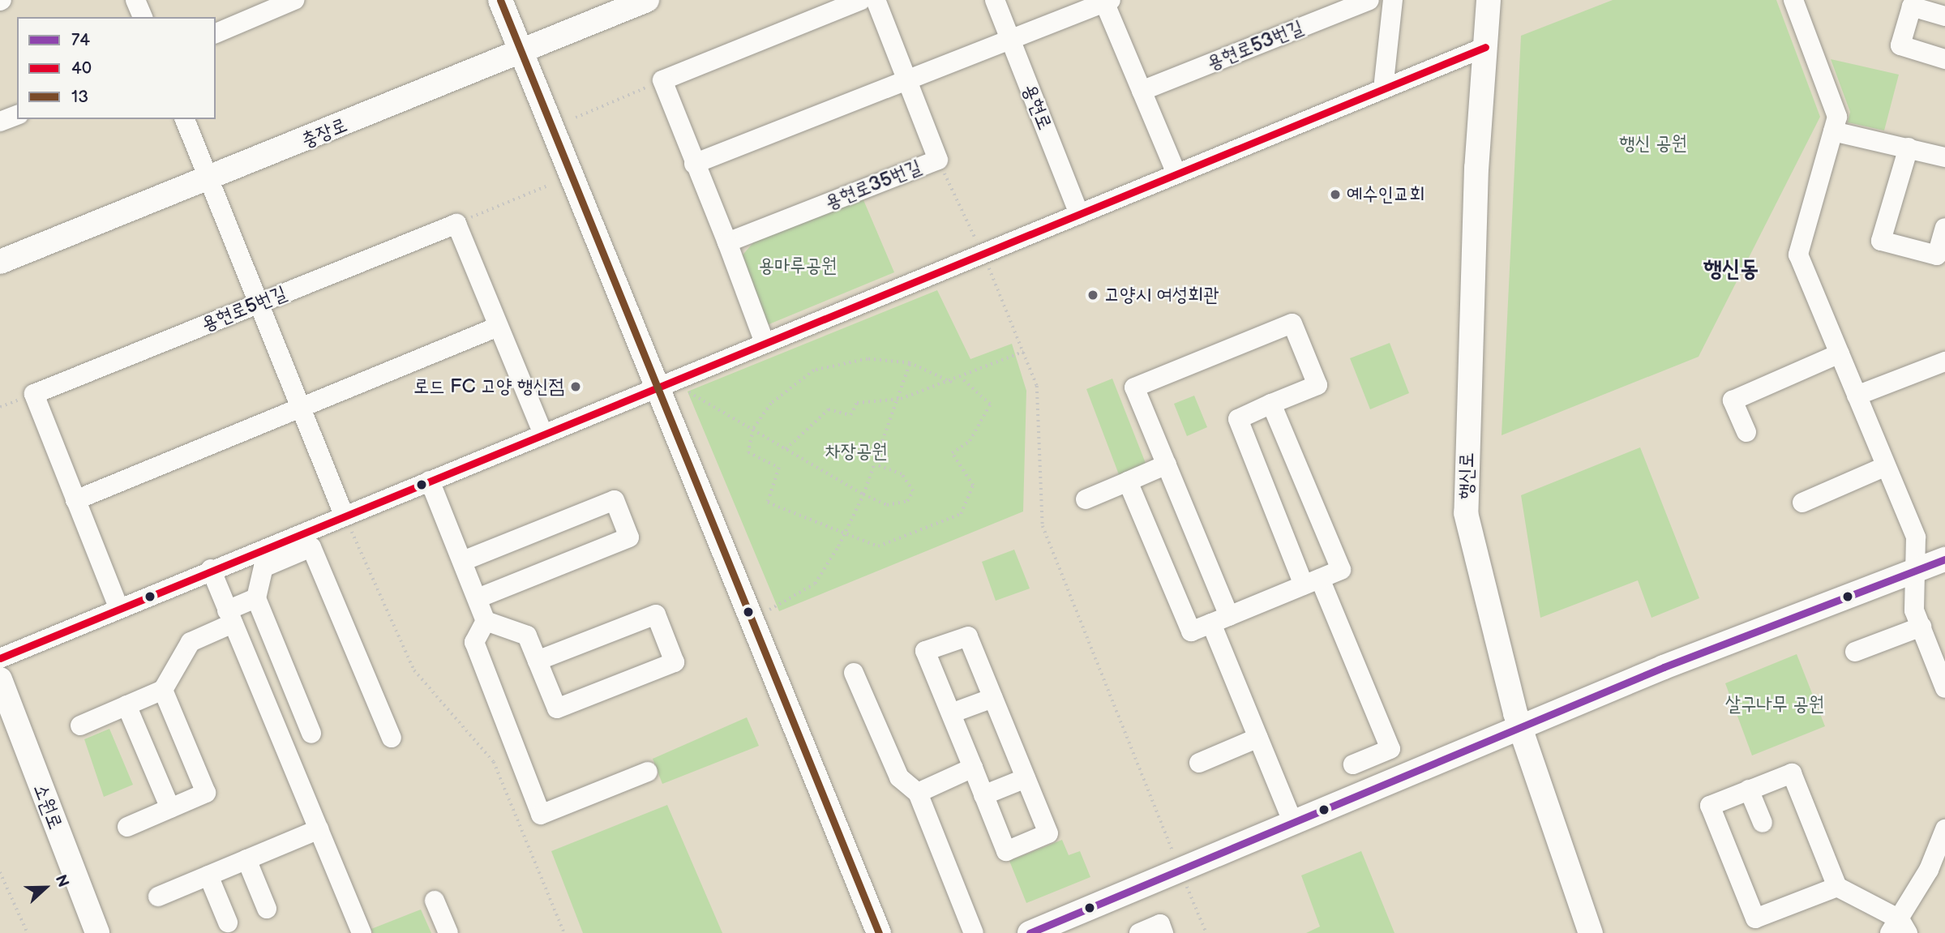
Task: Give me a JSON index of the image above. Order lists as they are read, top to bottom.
{
  "streets": {
    "main road": ["충장로", "행신로", "소원로"],
    "street": [
      "용현로53번길",
      "용현로",
      "용현로35번길",
      "용현로5번길"
    ]
  },
  "districts": ["행신동"],
  "parks": [
    "행신 공원",
    "용마루공원",
    "차장공원",
    "살구나무 공원"
  ],
  "places": ["예수인교회", "고양시 여성회관", "로드 FC 고양 행신점"],
  "lines": ["transit line 13", "transit line 40", "transit line 74"],
  "legend": ["74", "40", "13"],
  "north": "right"
}
